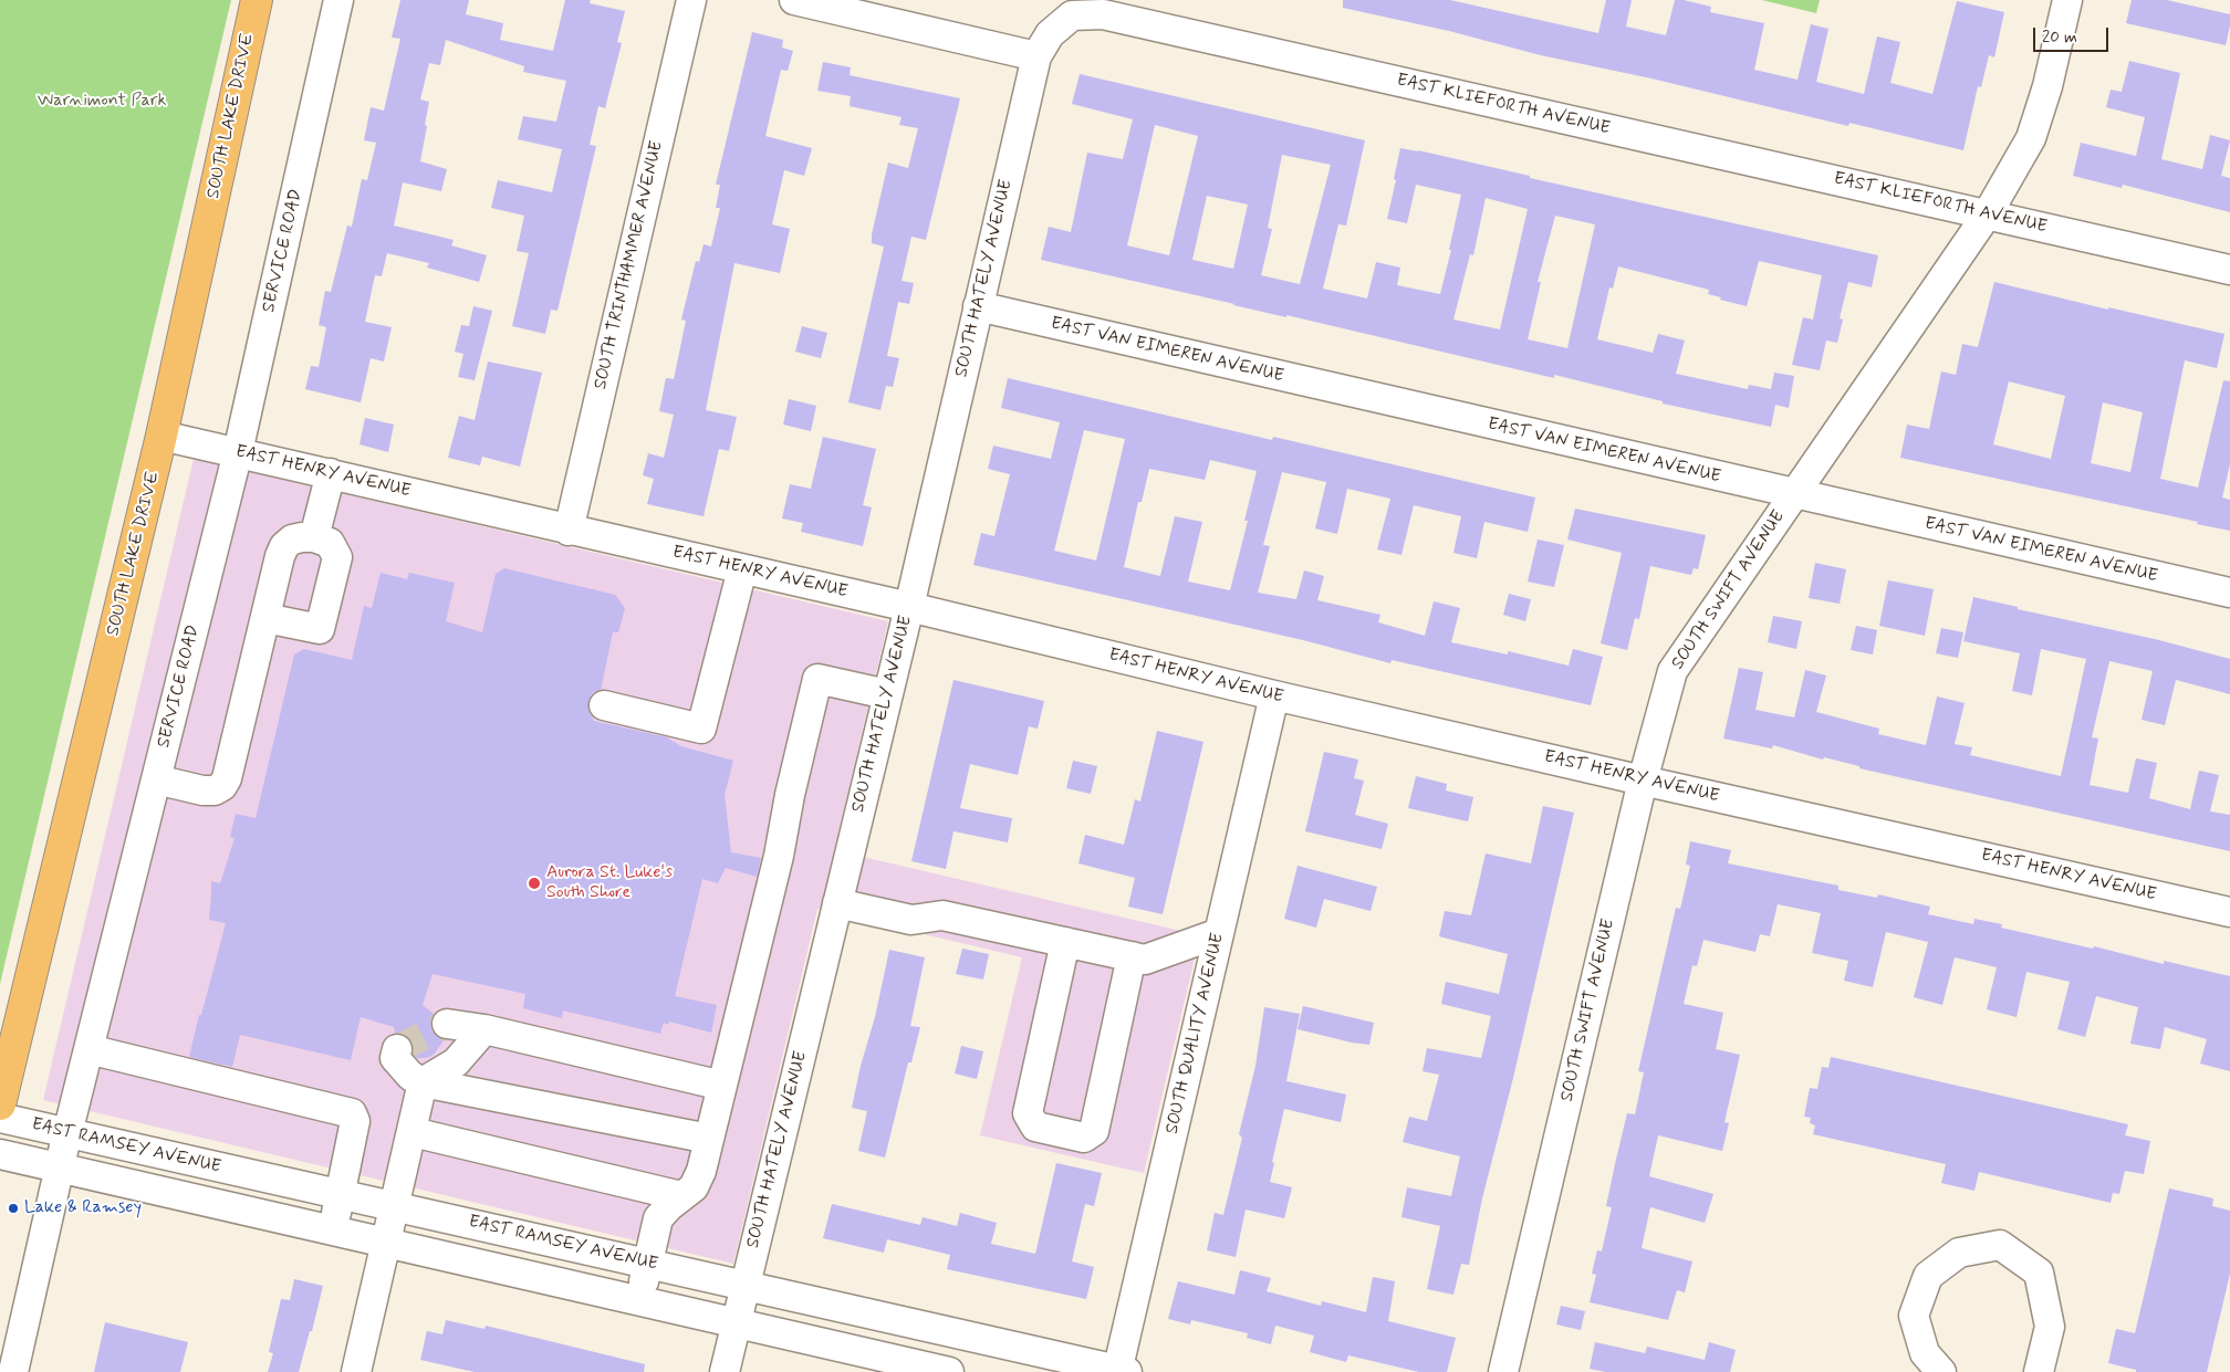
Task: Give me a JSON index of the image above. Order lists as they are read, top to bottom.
{
  "streets": {
    "main road": ["SOUTH LAKE DRIVE"],
    "street": [
      "EAST KLIEFORTH AVENUE",
      "SERVICE ROAD",
      "SOUTH TRINTHAMMER AVENUE",
      "SOUTH HATELY AVENUE",
      "EAST VAN EIMEREN AVENUE",
      "EAST HENRY AVENUE",
      "SOUTH SWIFT AVENUE",
      "SOUTH QUALITY AVENUE",
      "EAST RAMSEY AVENUE"
    ]
  },
  "crossings": [
    ["EAST KLIEFORTH AVENUE", "SOUTH HATELY AVENUE"],
    ["EAST KLIEFORTH AVENUE", "SOUTH SWIFT AVENUE"],
    ["SOUTH LAKE DRIVE", "EAST HENRY AVENUE"],
    ["SERVICE ROAD", "EAST HENRY AVENUE"],
    ["SERVICE ROAD", "EAST RAMSEY AVENUE"],
    ["SOUTH TRINTHAMMER AVENUE", "EAST HENRY AVENUE"],
    ["SOUTH HATELY AVENUE", "EAST VAN EIMEREN AVENUE"],
    ["SOUTH HATELY AVENUE", "EAST HENRY AVENUE"],
    ["SOUTH HATELY AVENUE", "EAST RAMSEY AVENUE"],
    ["EAST VAN EIMEREN AVENUE", "SOUTH SWIFT AVENUE"],
    ["EAST HENRY AVENUE", "SOUTH SWIFT AVENUE"],
    ["EAST HENRY AVENUE", "SOUTH QUALITY AVENUE"],
    ["SOUTH QUALITY AVENUE", "EAST RAMSEY AVENUE"]
  ],
  "parks": ["Warnimont Park"],
  "places": ["Aurora St. Luke's South Shore", "Lake & Ramsey"],
  "scale_bar": "20 m"
}
